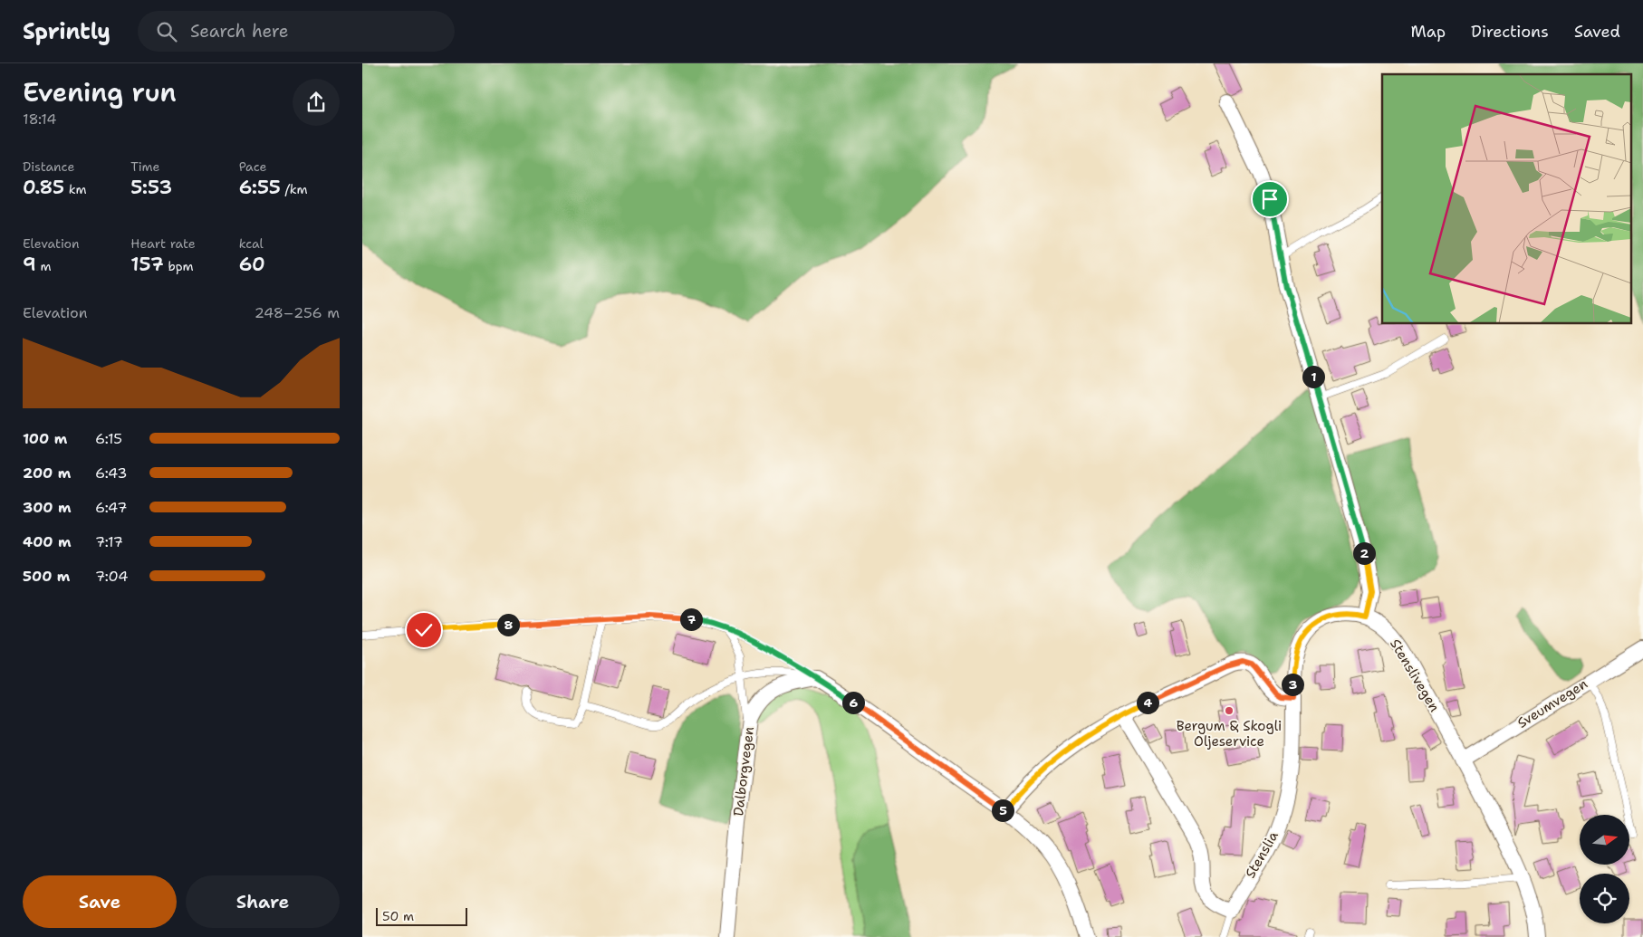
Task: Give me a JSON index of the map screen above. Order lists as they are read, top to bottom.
{
  "streets": {
    "street": [
      "Stenslivegen",
      "Sveumvegen",
      "Dalborgvegen",
      "Stenslia"
    ]
  },
  "crossings": [
    ["Stenslivegen", "Sveumvegen"],
    ["Stenslivegen", "Stenslia"]
  ],
  "places": ["Bergum & Skogli Oljeservice"],
  "scale_bar": "50 m",
  "north": "right",
  "page": {
    "header": "Sprintly",
    "search": "Search here",
    "nav": ["Map", "Directions", "Saved"],
    "heading": ["Evening run", "18:14"],
    "stats": [
      ["Distance", "0.85 km"],
      ["Time", "5:53"],
      ["Pace", "6:55 /km"],
      ["Elevation", "9 m"],
      ["Heart rate", "157 bpm"],
      ["kcal", "60"]
    ],
    "chart": ["Elevation", "248–256 m"],
    "pins": [
      "1",
      "2",
      "7",
      "8",
      "3",
      "4",
      "6",
      "5"
    ],
    "list": [
      {
        "name": "100 m",
        "note": "6:15"
      },
      {
        "name": "200 m",
        "note": "6:43"
      },
      {
        "name": "300 m",
        "note": "6:47"
      },
      {
        "name": "400 m",
        "note": "7:17"
      },
      {
        "name": "500 m",
        "note": "7:04"
      }
    ],
    "buttons": ["Save", "Share"],
    "scale": "50 m"
  }
}
